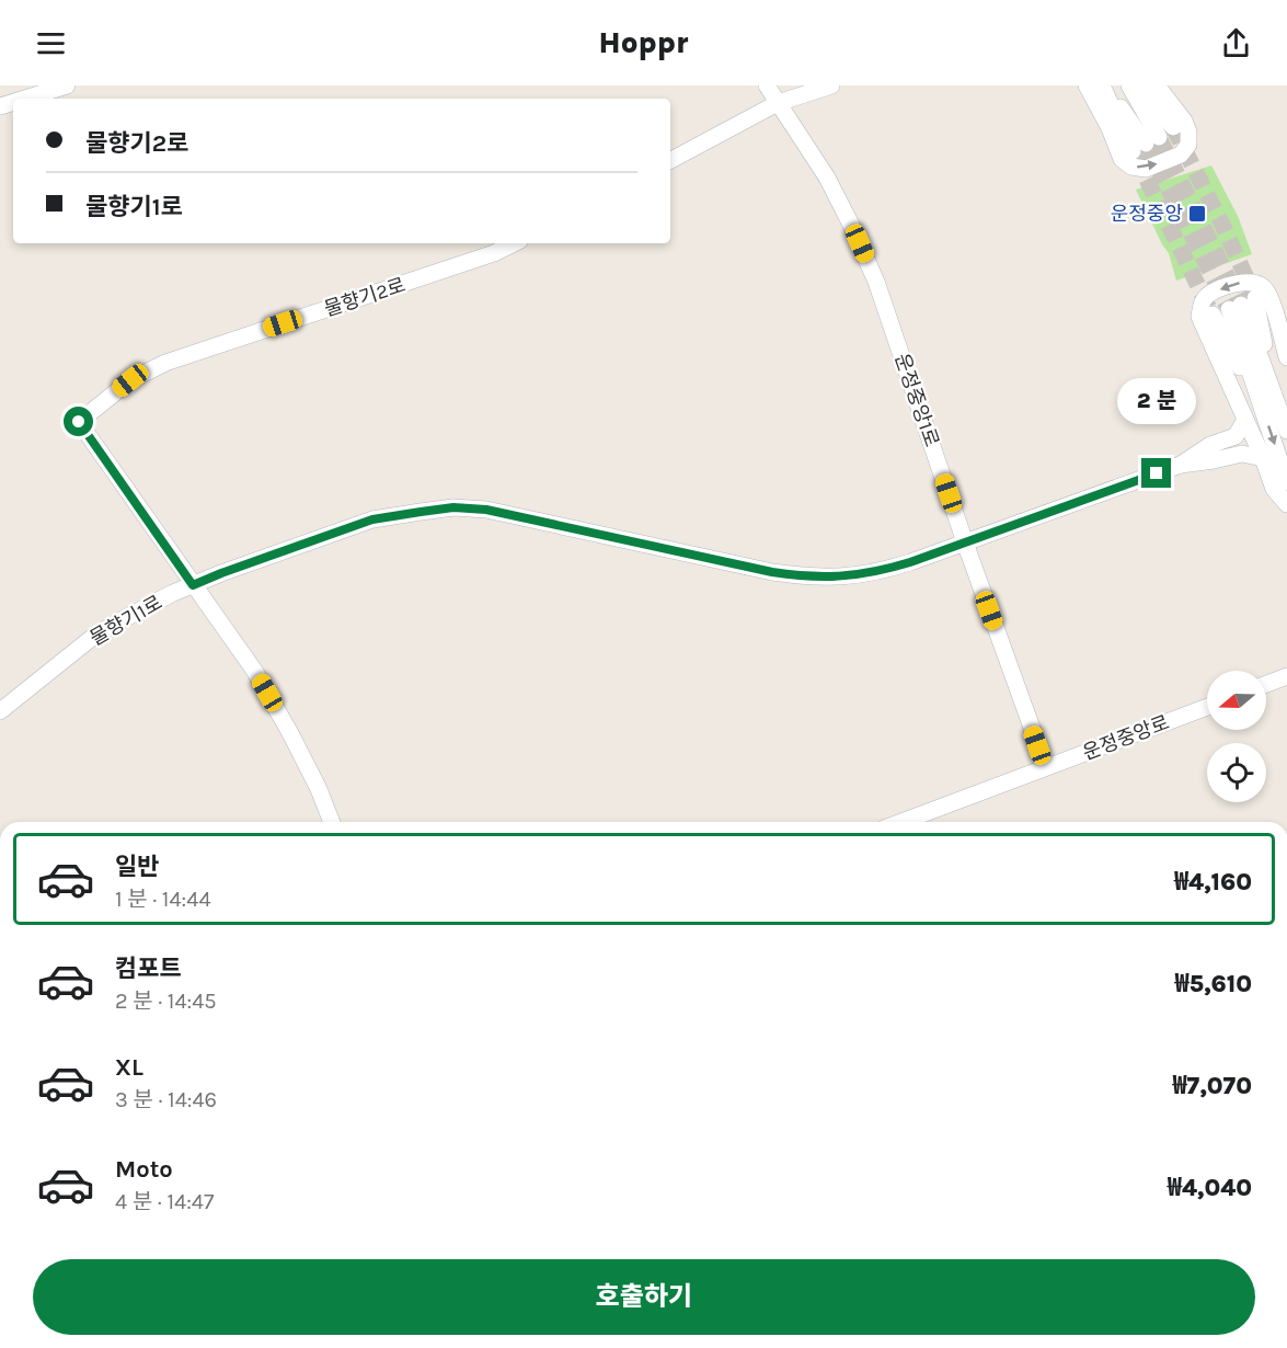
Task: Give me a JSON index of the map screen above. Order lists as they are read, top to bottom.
{
  "streets": {
    "street": [
      "물향기2로",
      "운정중앙1로",
      "물향기1로",
      "운정중앙로"
    ]
  },
  "crossings": [
    ["물향기2로", "물향기1로"],
    ["운정중앙1로", "물향기1로"],
    ["운정중앙1로", "운정중앙로"]
  ],
  "places": {
    "transit": ["운정중앙"]
  },
  "north": "left",
  "page": {
    "header": "Hoppr",
    "banner": ["물향기2로", "물향기1로"],
    "bubble": "2 분",
    "list": [
      {
        "name": "일반",
        "note": "1 분 · 14:44",
        "value": "₩4,160"
      },
      {
        "name": "컴포트",
        "note": "2 분 · 14:45",
        "value": "₩5,610"
      },
      {
        "name": "XL",
        "note": "3 분 · 14:46",
        "value": "₩7,070"
      },
      {
        "name": "Moto",
        "note": "4 분 · 14:47",
        "value": "₩4,040"
      }
    ],
    "buttons": "호출하기"
  }
}
